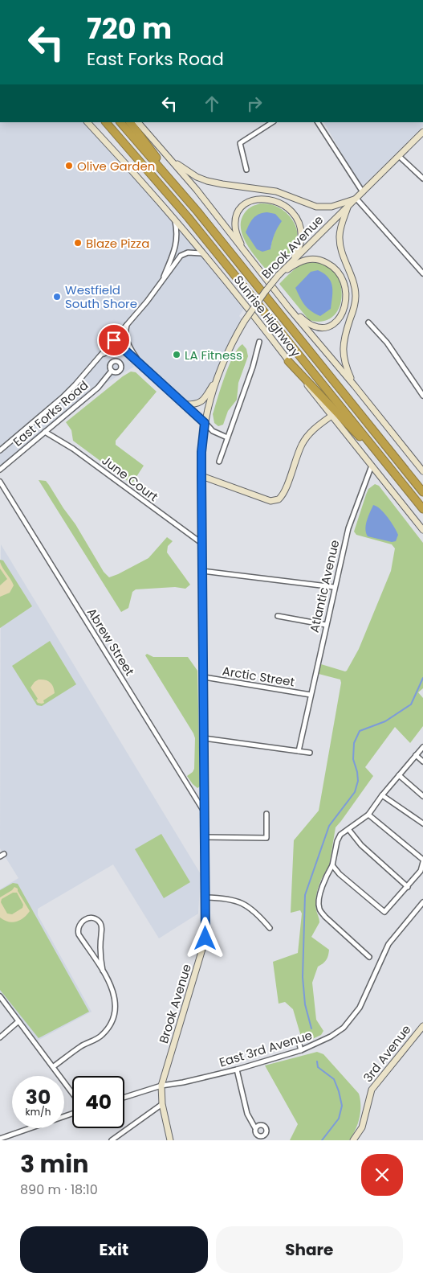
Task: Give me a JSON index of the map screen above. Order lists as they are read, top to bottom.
{
  "streets": {
    "highway": ["Sunrise Highway"],
    "main road": ["Brook Avenue", "3rd Avenue"],
    "street": [
      "East Forks Road",
      "June Court",
      "Atlantic Avenue",
      "Abrew Street",
      "Arctic Street",
      "East 3rd Avenue"
    ]
  },
  "crossings": [
    ["Brook Avenue", "June Court"],
    ["Brook Avenue", "Abrew Street"],
    ["Brook Avenue", "Arctic Street"],
    ["Brook Avenue", "East 3rd Avenue"],
    ["Sunrise Highway", "Atlantic Avenue"],
    ["East Forks Road", "June Court"],
    ["Atlantic Avenue", "Arctic Street"]
  ],
  "places": [
    "Olive Garden",
    "Blaze Pizza",
    "Westfield South Shore",
    "LA Fitness"
  ],
  "page": {
    "turn": ["720 m", "East Forks Road"],
    "speed": "30 km/h",
    "limit": "40",
    "heading": ["3 min", "890 m · 18:10"],
    "buttons": ["Exit", "Share"]
  }
}
